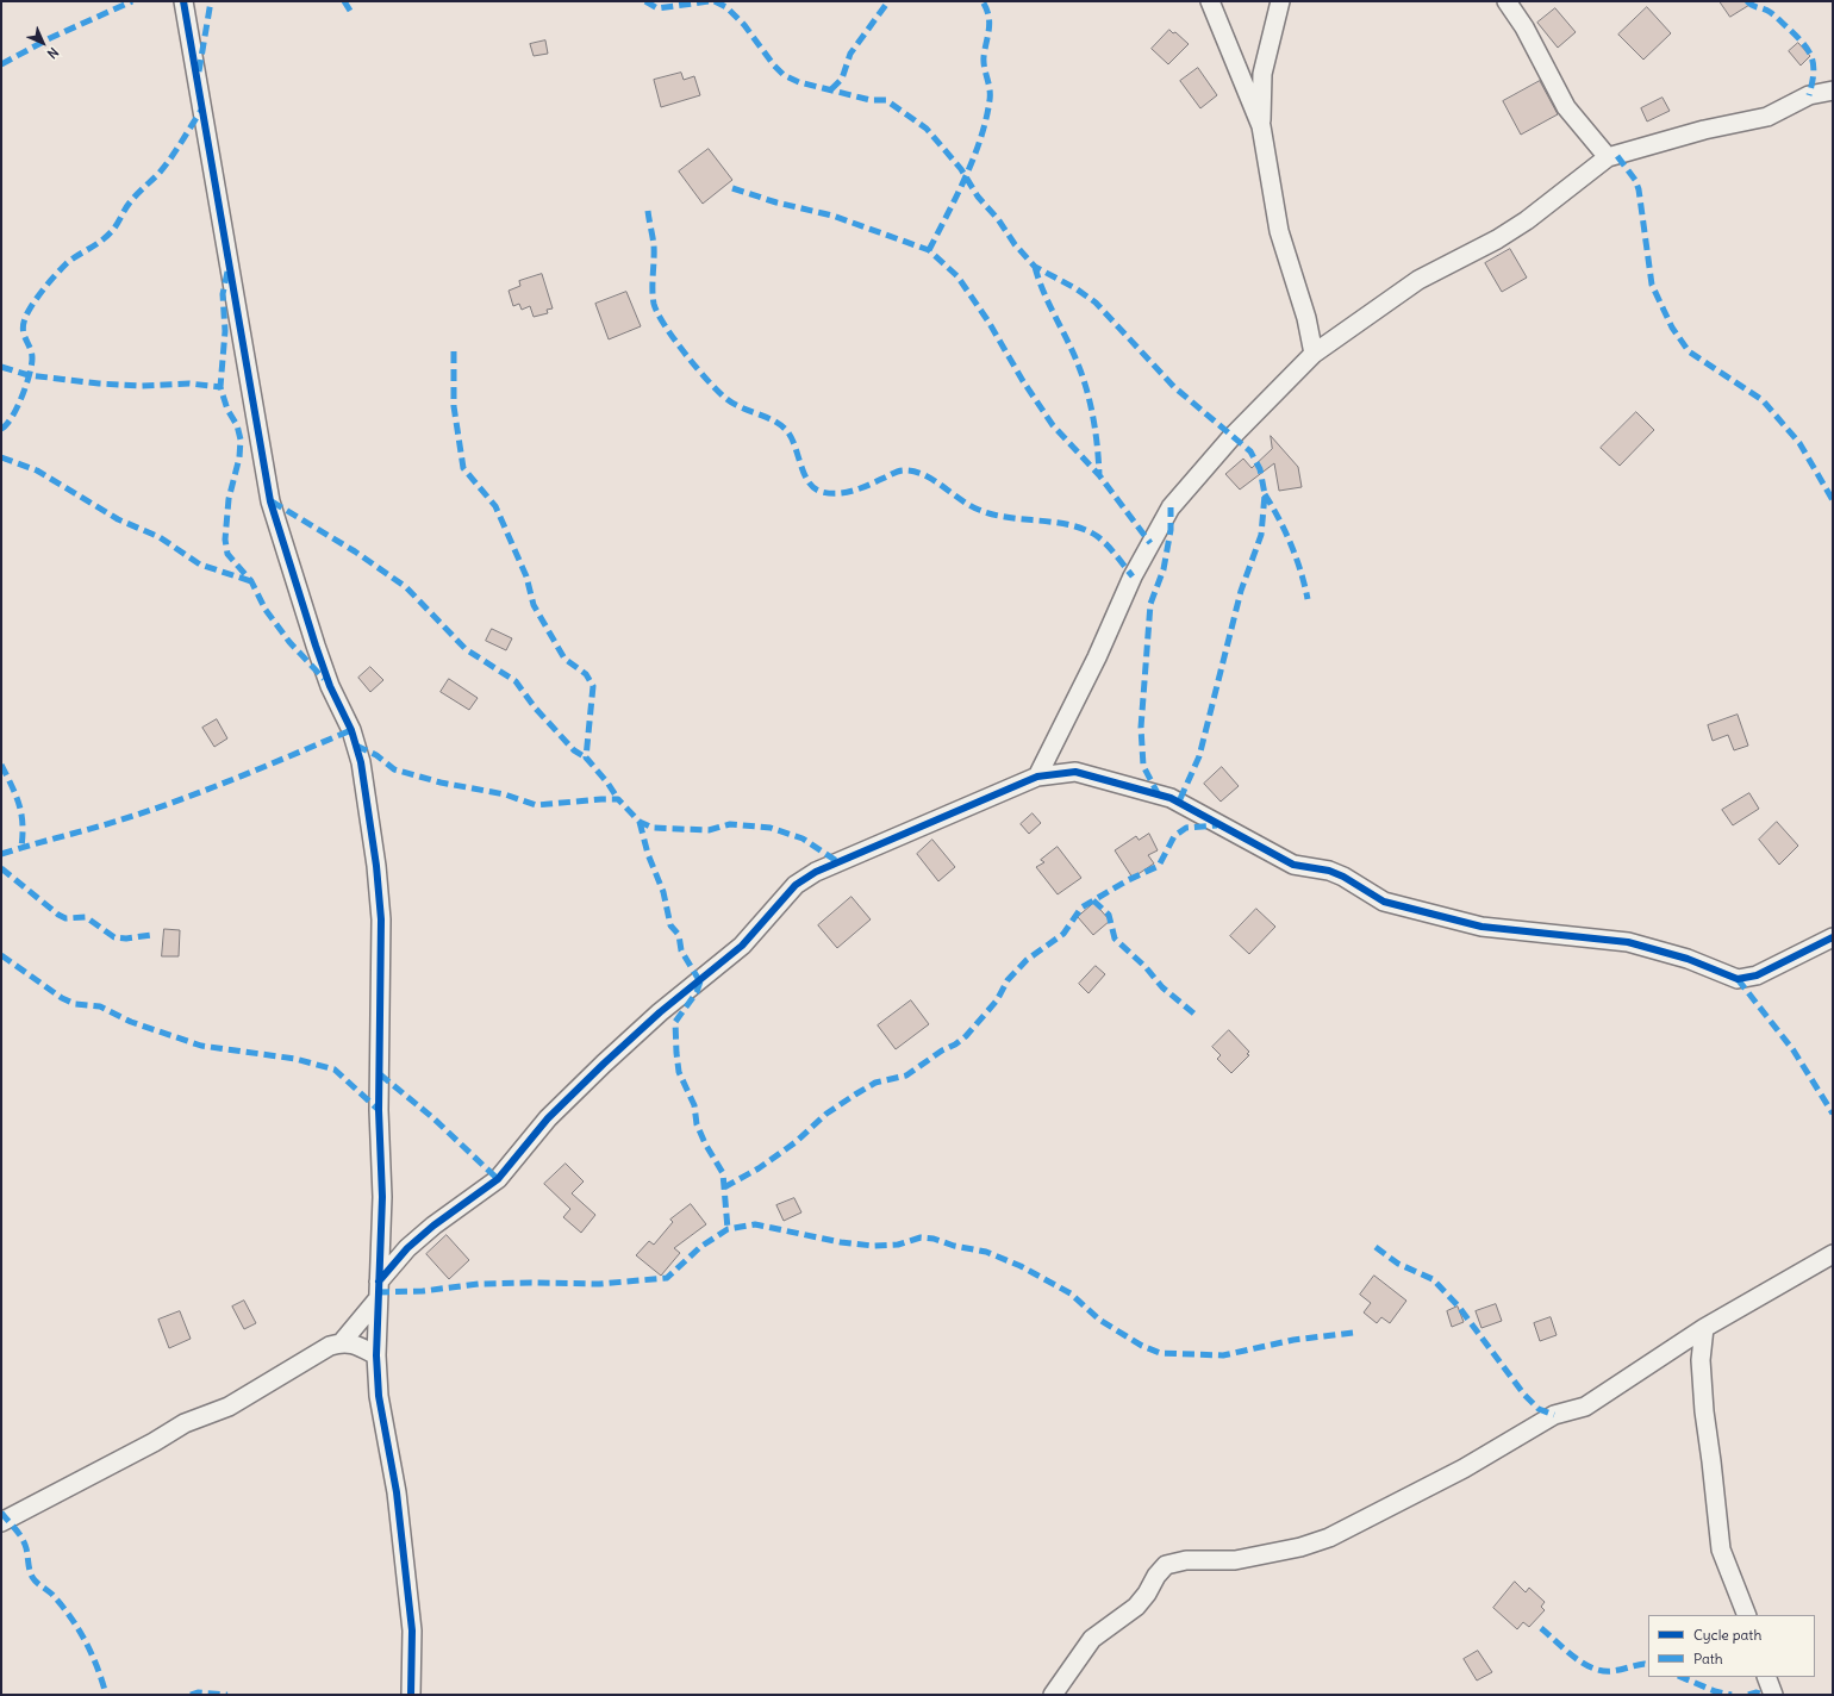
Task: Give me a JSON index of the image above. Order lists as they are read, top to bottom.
{
  "legend": ["Cycle path", "Path"],
  "north": "bottom right"
}
